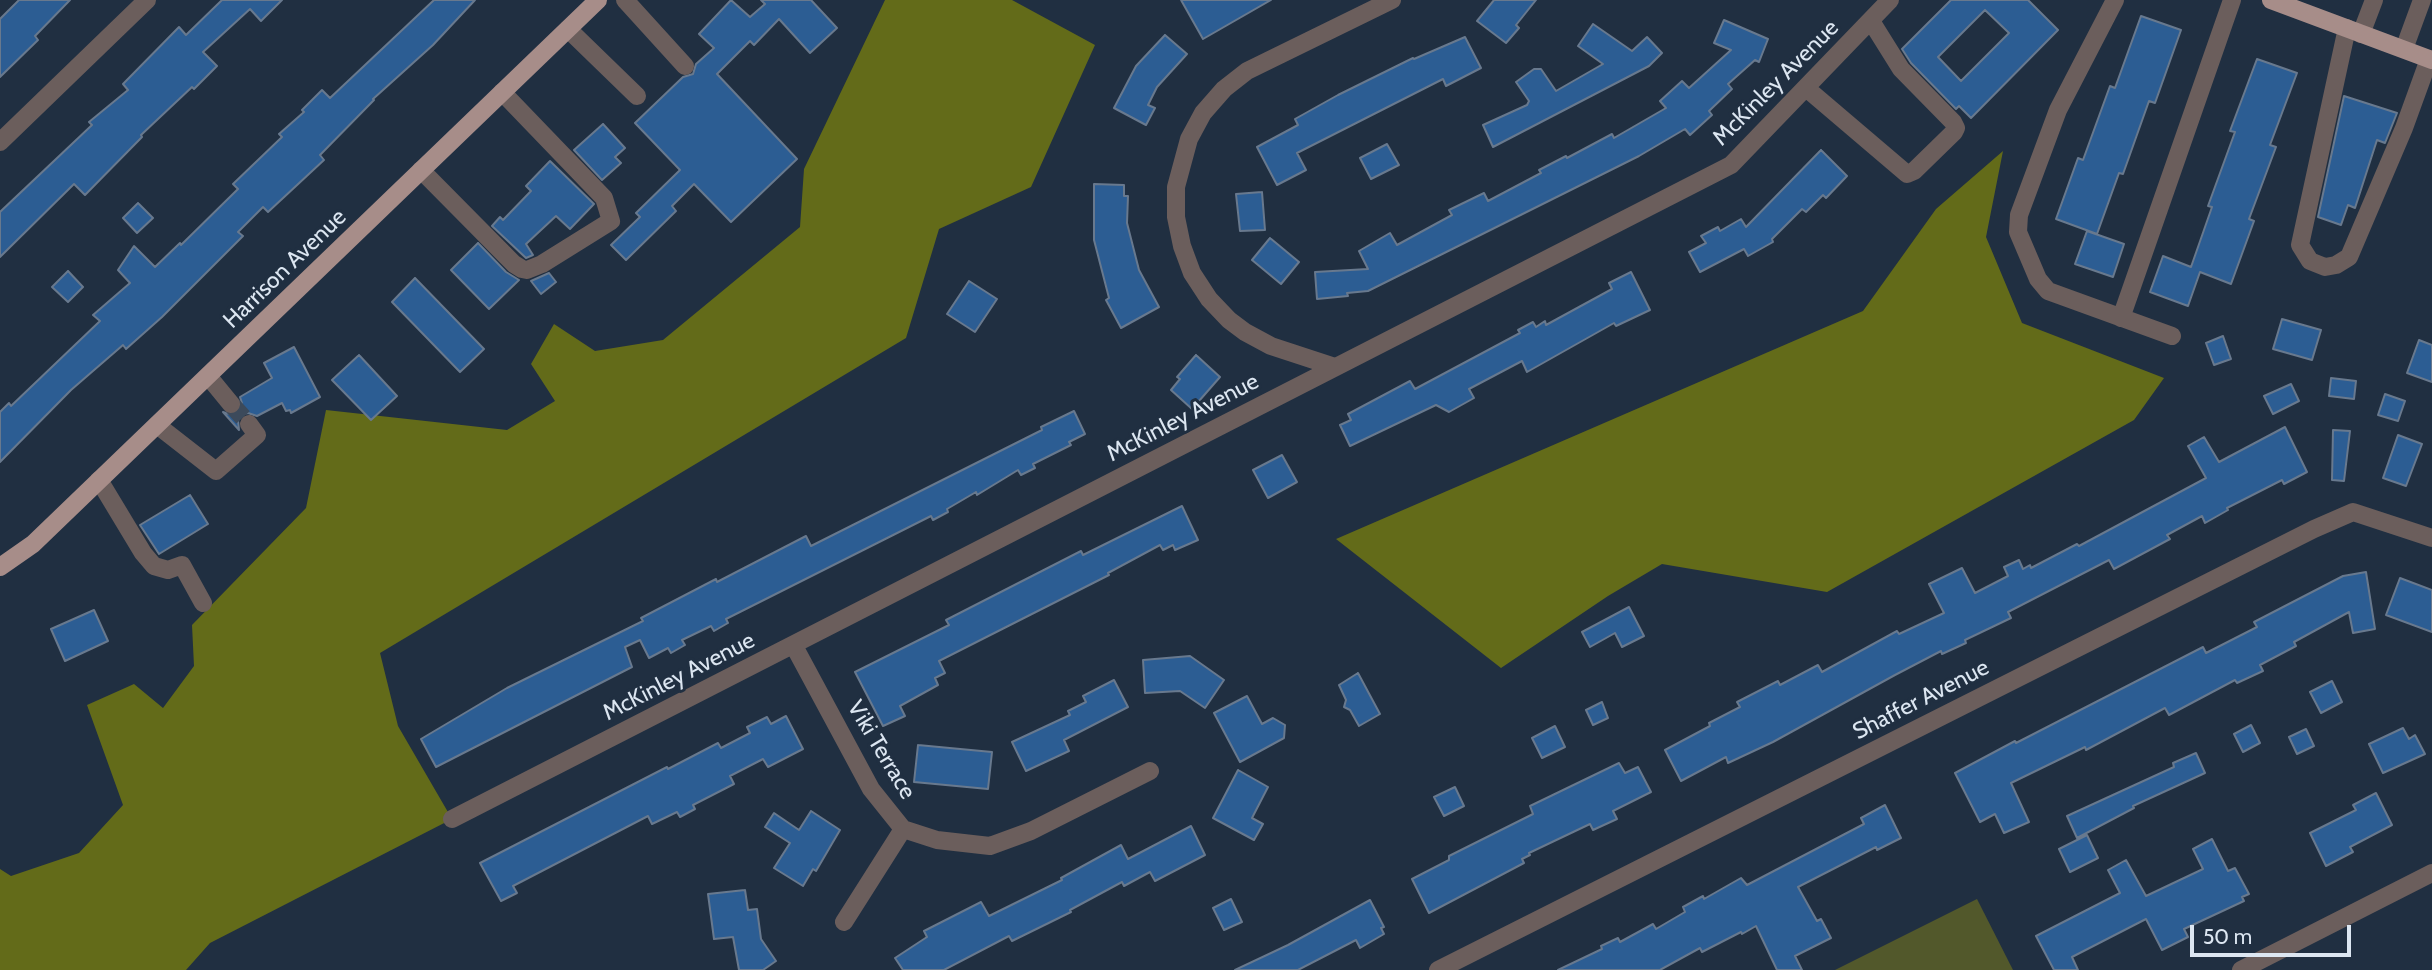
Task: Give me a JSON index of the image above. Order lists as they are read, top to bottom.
{
  "streets": {
    "main road": ["Harrison Avenue"],
    "street": ["McKinley Avenue", "Shaffer Avenue", "Viki Terrace"]
  },
  "crossings": [
    ["McKinley Avenue", "Viki Terrace"]
  ],
  "scale_bar": "50 m"
}
